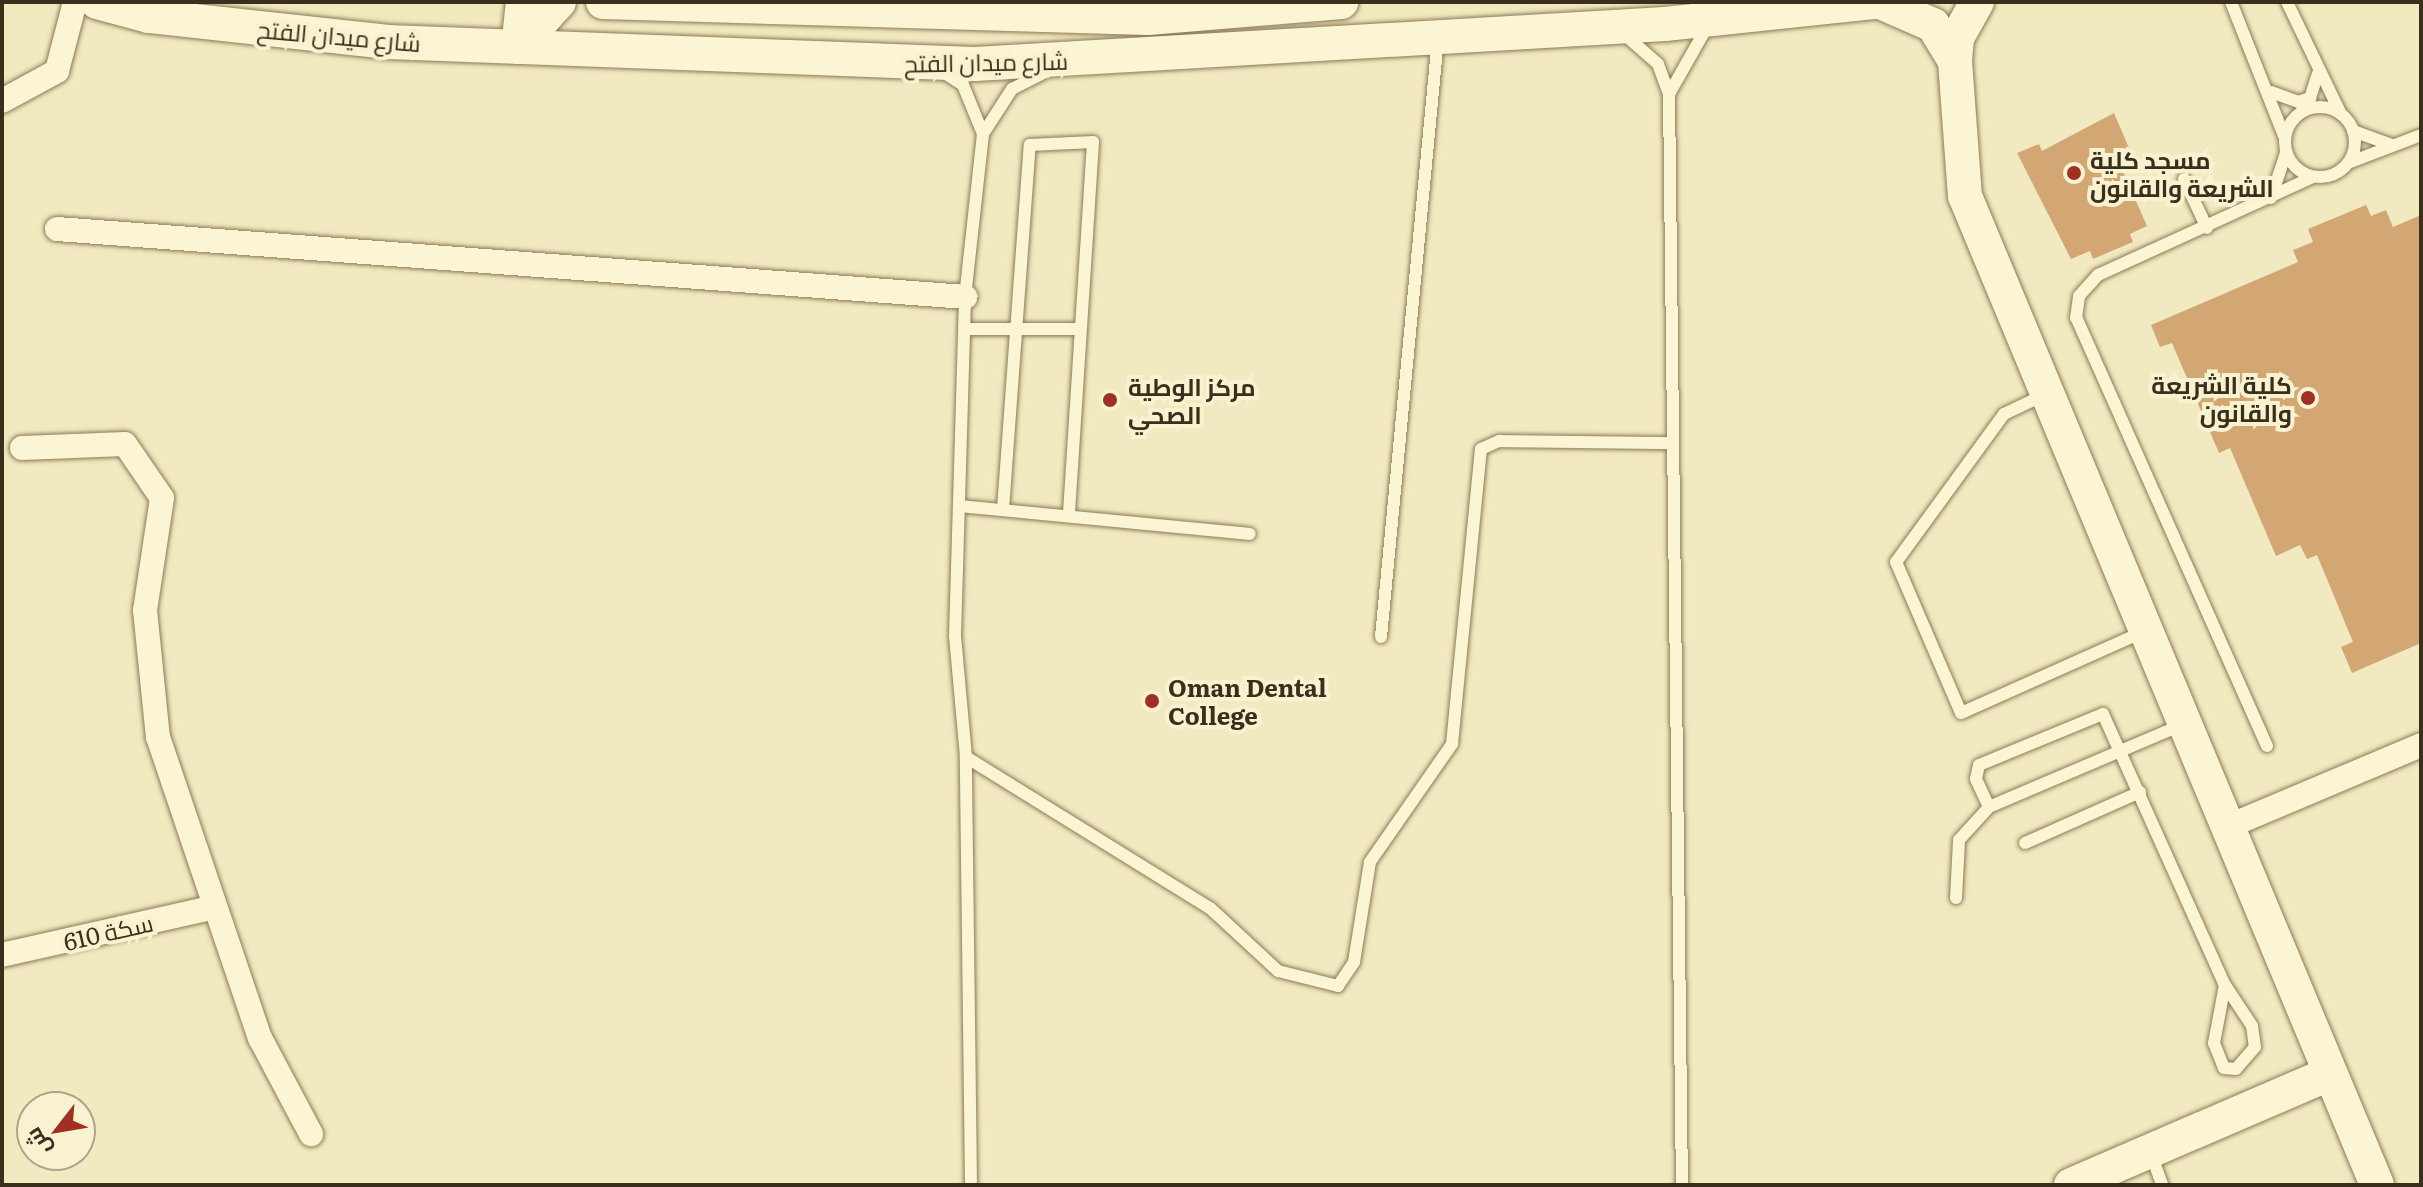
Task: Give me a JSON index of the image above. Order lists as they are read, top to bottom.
{
  "streets": {
    "main road": ["شارع ميدان الفتح"],
    "street": ["سكة 610"]
  },
  "places": [
    "مسجد كلية الشريعة والقانون",
    "كلية الشريعة والقانون",
    "مركز الوطية الصحي",
    "Oman Dental College"
  ],
  "north": "bottom left"
}
